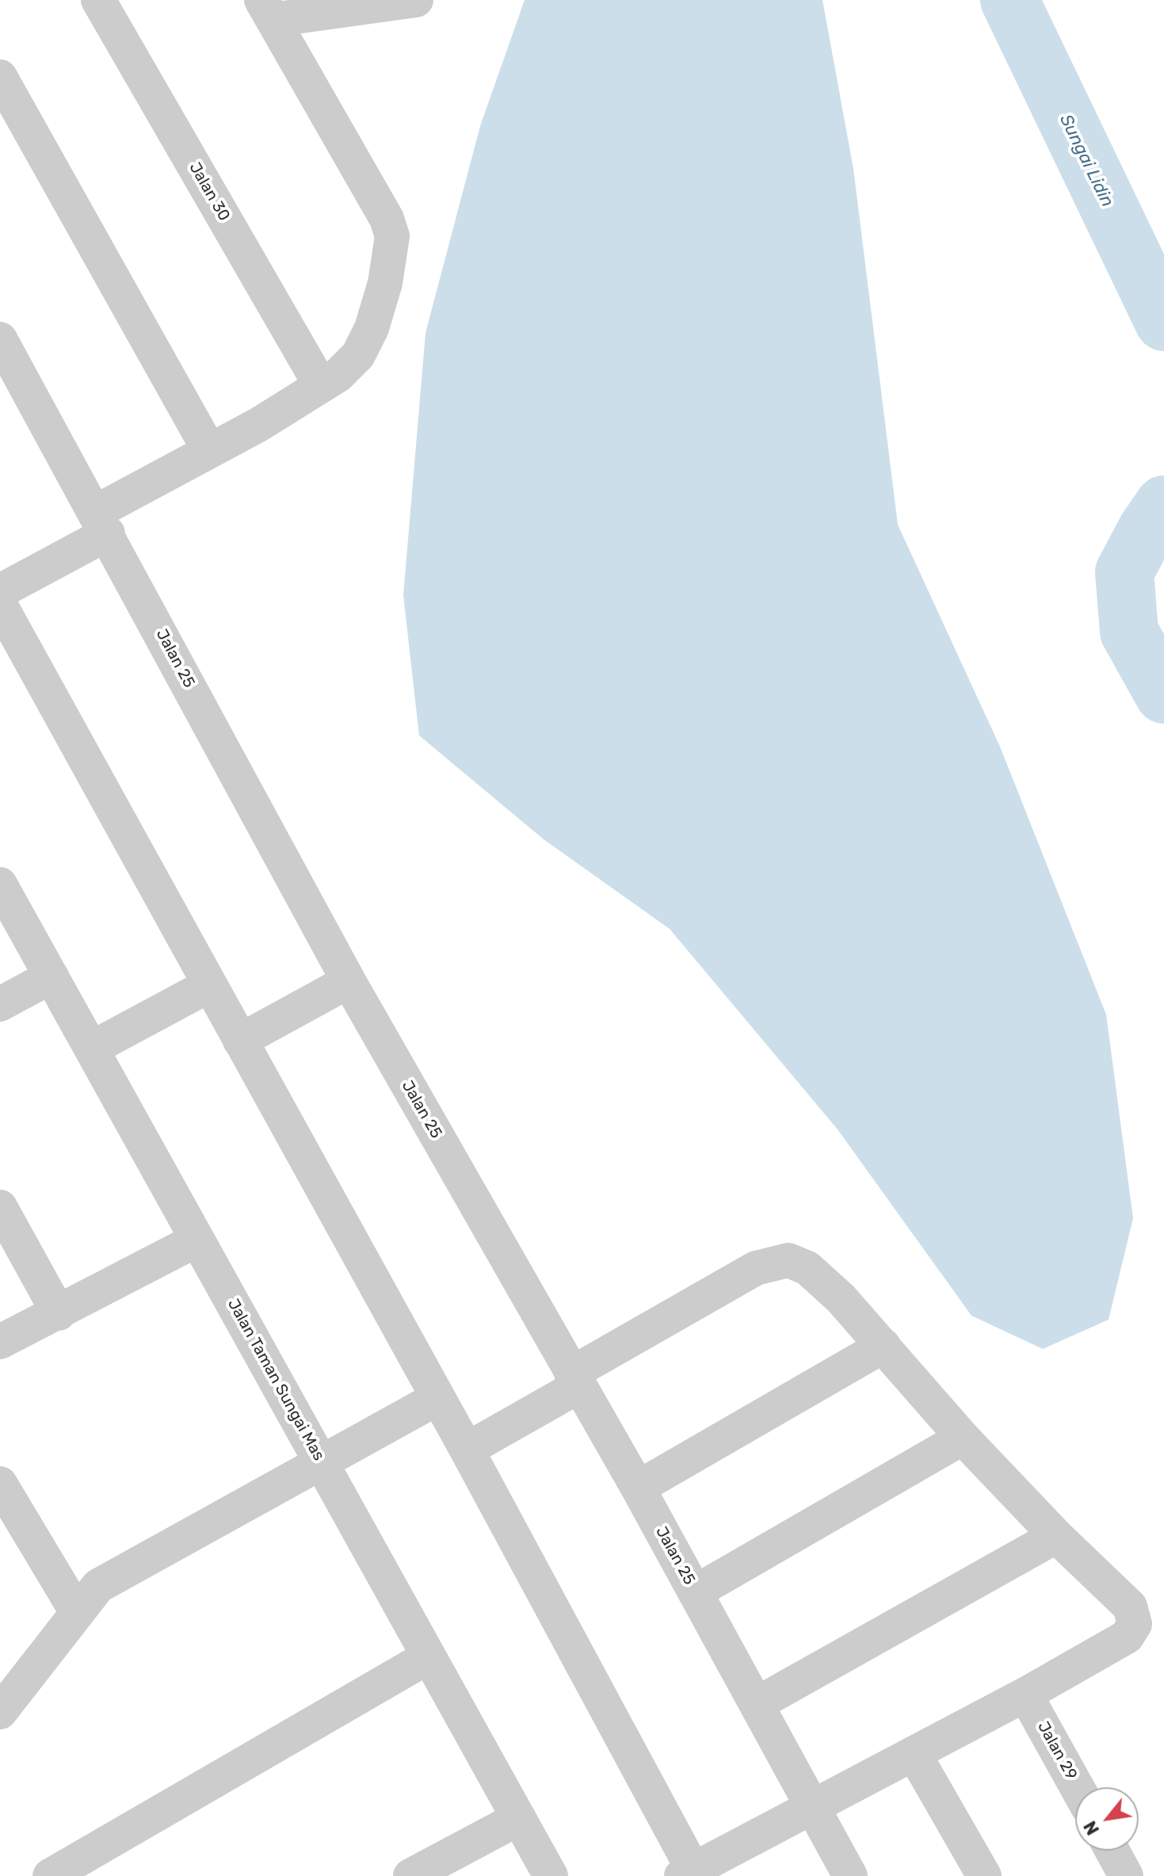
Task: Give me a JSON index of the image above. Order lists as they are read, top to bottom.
{
  "streets": {
    "street": [
      "Jalan 30",
      "Jalan 25",
      "Jalan Taman Sungai Mas",
      "Jalan 29"
    ]
  },
  "water": ["Sungai Lidin"],
  "north": "bottom left"
}
